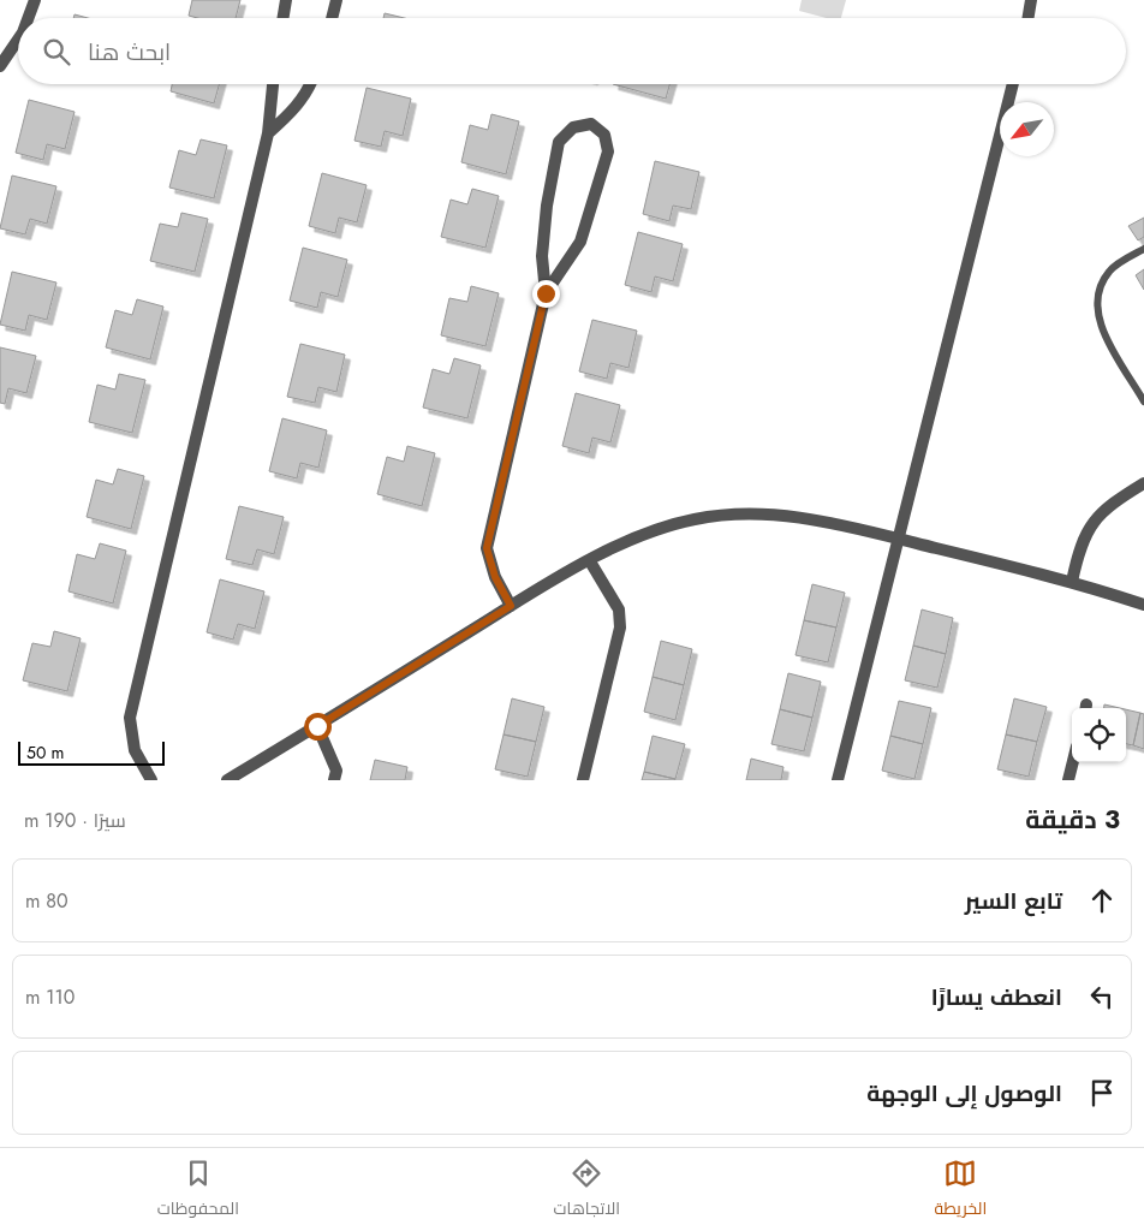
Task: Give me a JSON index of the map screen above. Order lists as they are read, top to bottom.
{
  "scale_bar": "50 m",
  "north": "bottom left",
  "page": {
    "search": "ابحث هنا",
    "scale": "50 m",
    "heading": ["3 دقيقة", "سيرًا · 190 m"],
    "list": [
      ["تابع السير", "80 m"],
      ["انعطف يسارًا", "110 m"],
      "الوصول إلى الوجهة"
    ],
    "nav": ["الخريطة", "الاتجاهات", "المحفوظات"]
  }
}
